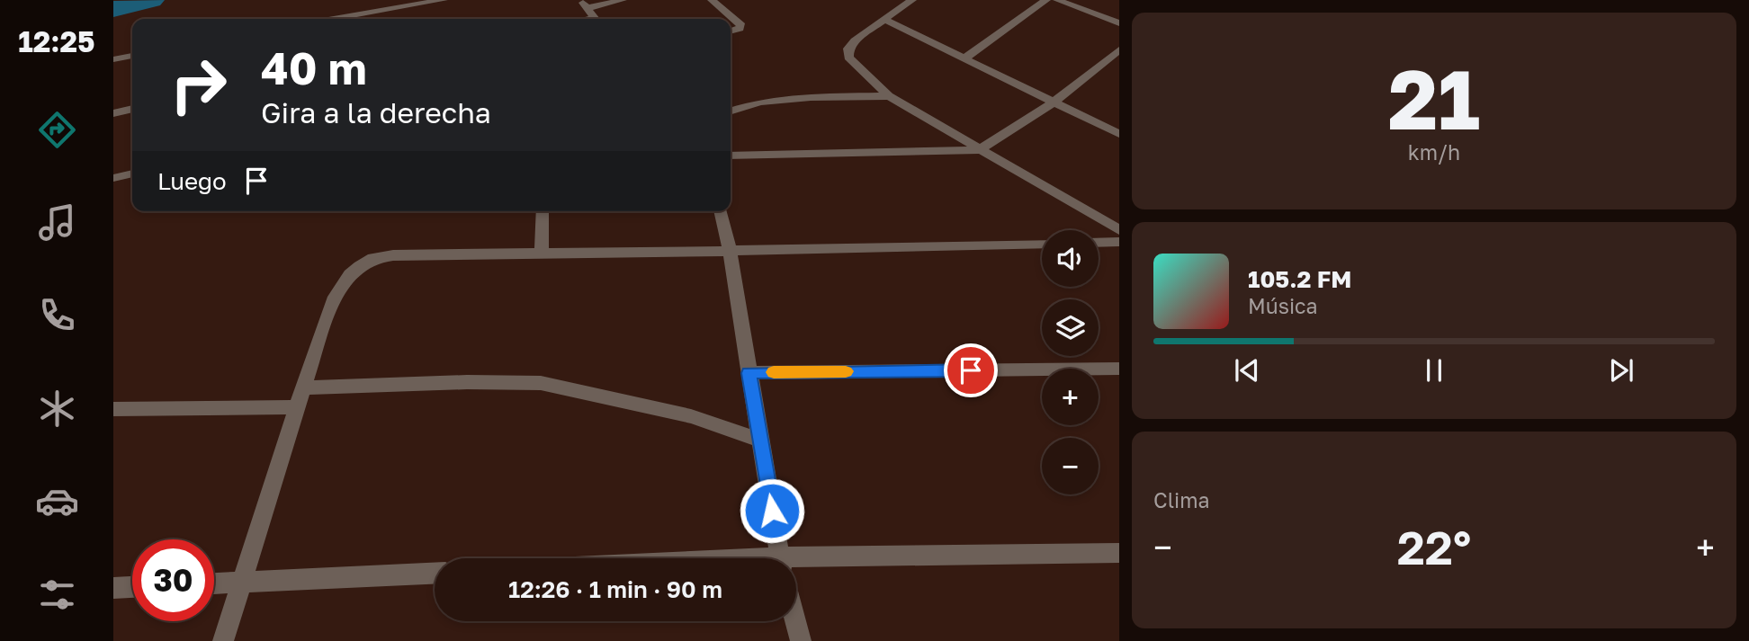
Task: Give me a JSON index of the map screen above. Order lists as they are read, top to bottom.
{
  "page": {
    "tabs": "12:25",
    "tile": [
      ["21", "km/h"],
      "Clima"
    ],
    "turn": ["40 m", "Gira a la derecha"],
    "then": "Luego",
    "map_buttons": ["+", "−"],
    "song": ["105.2 FM", "Música"],
    "heat": ["−", "22°", "+"],
    "limit": "30",
    "trip": "12:26 · 1 min · 90 m"
  }
}
